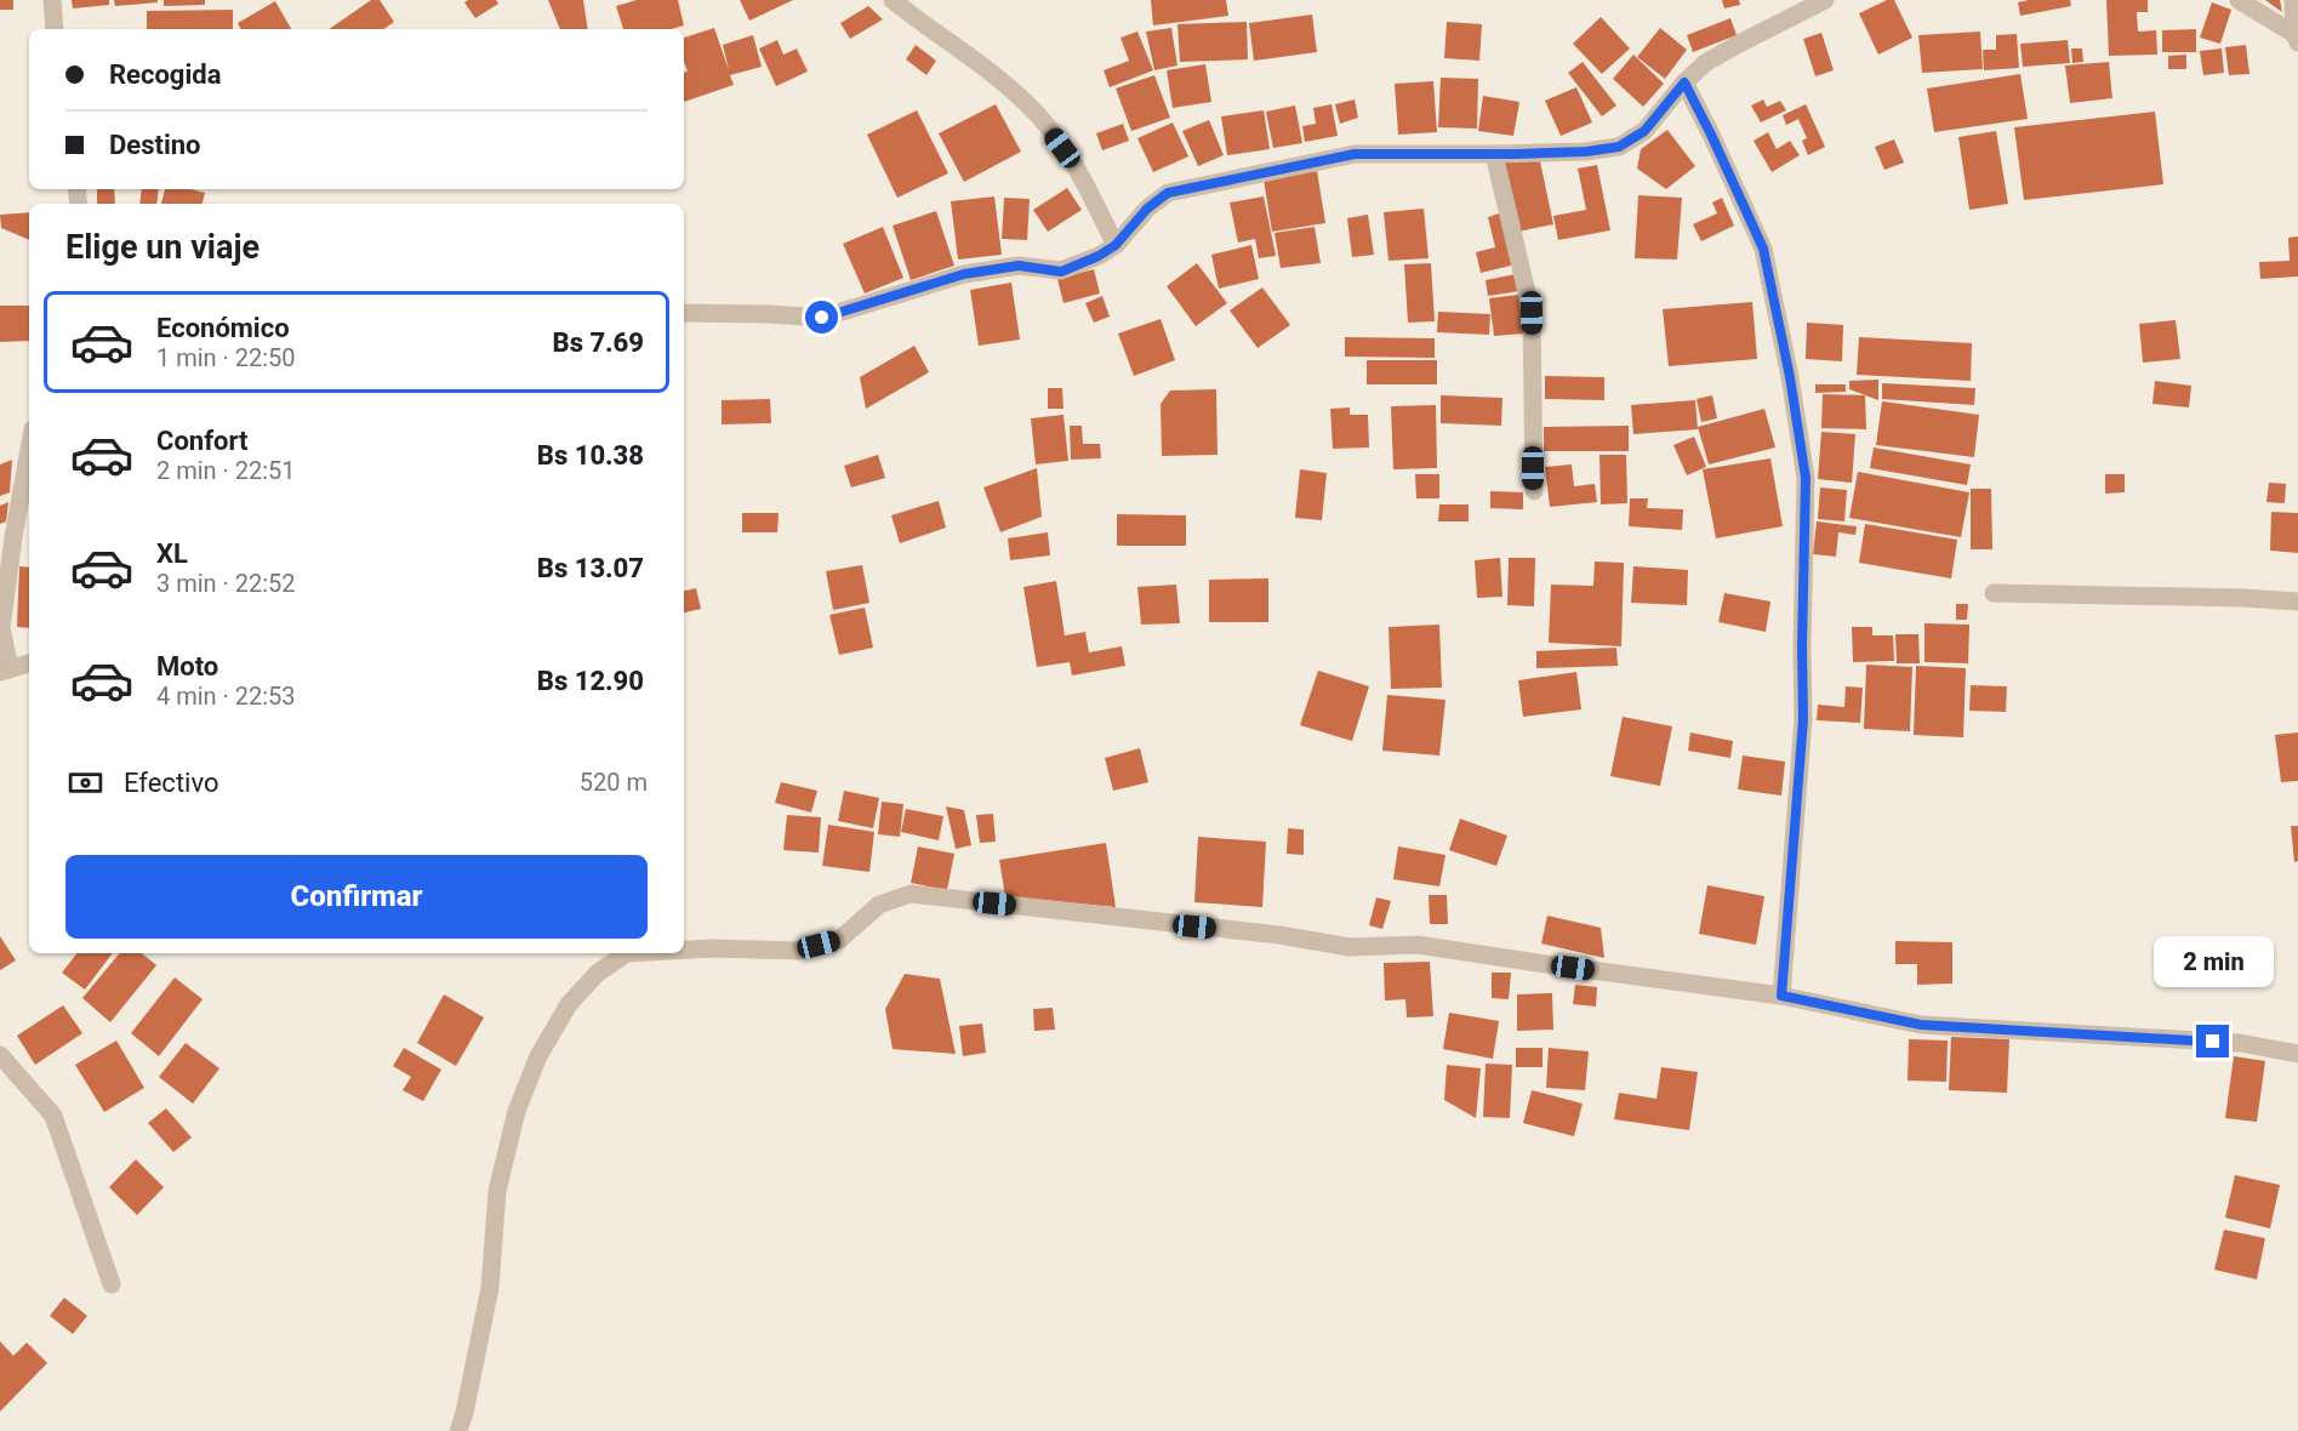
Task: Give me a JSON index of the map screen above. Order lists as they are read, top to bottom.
{
  "page": {
    "banner": ["Recogida", "Destino"],
    "heading": "Elige un viaje",
    "list": [
      {
        "name": "Económico",
        "note": "1 min · 22:50",
        "value": "Bs 7.69"
      },
      {
        "name": "Confort",
        "note": "2 min · 22:51",
        "value": "Bs 10.38"
      },
      {
        "name": "XL",
        "note": "3 min · 22:52",
        "value": "Bs 13.07"
      },
      {
        "name": "Moto",
        "note": "4 min · 22:53",
        "value": "Bs 12.90"
      }
    ],
    "pay": ["Efectivo", "520 m"],
    "buttons": "Confirmar",
    "bubble": "2 min"
  }
}
